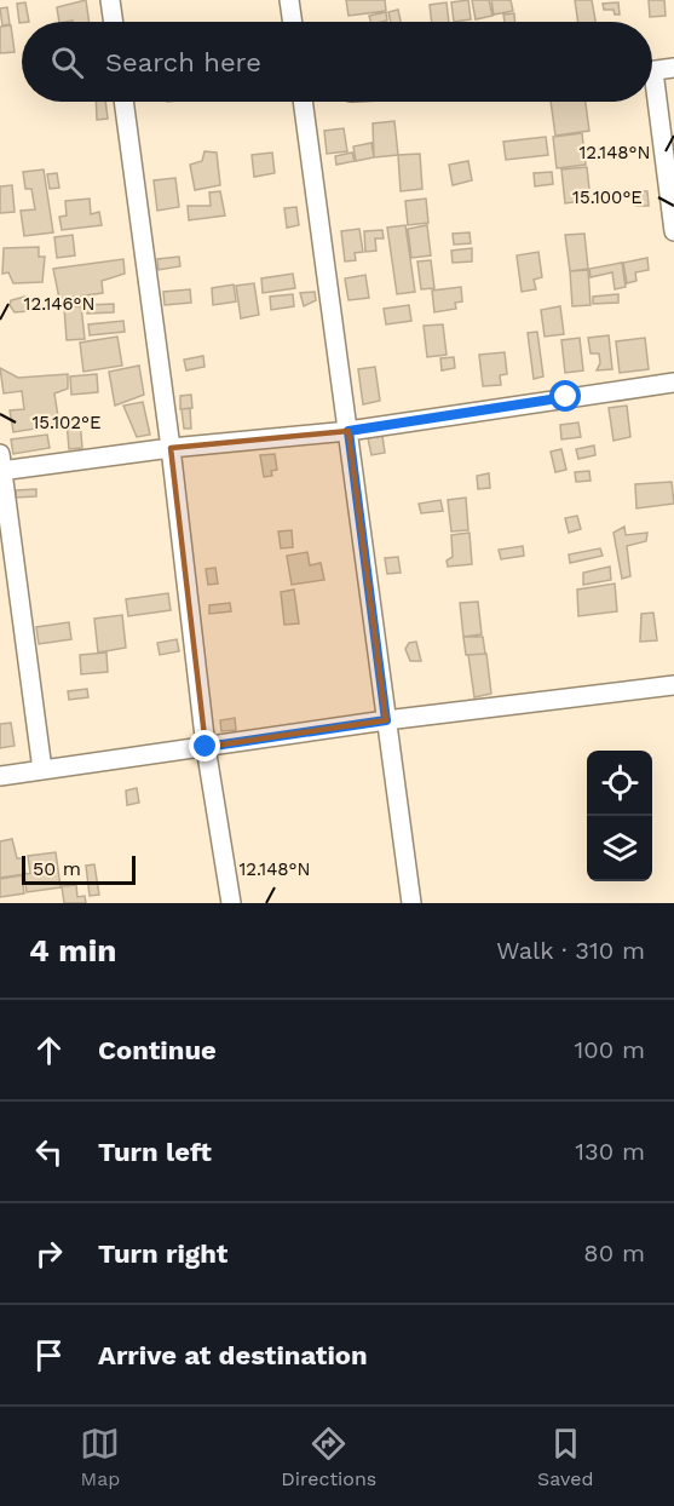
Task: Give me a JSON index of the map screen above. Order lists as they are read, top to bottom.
{
  "scale_bar": "50 m",
  "page": {
    "search": "Search here",
    "scale": "50 m",
    "heading": ["4 min", "Walk · 310 m"],
    "list": [
      ["Continue", "100 m"],
      ["Turn left", "130 m"],
      ["Turn right", "80 m"],
      "Arrive at destination"
    ],
    "nav": ["Map", "Directions", "Saved"]
  },
  "coordinates": [
    "12.148°N",
    "15.100°E",
    "12.146°N",
    "15.102°E"
  ]
}
